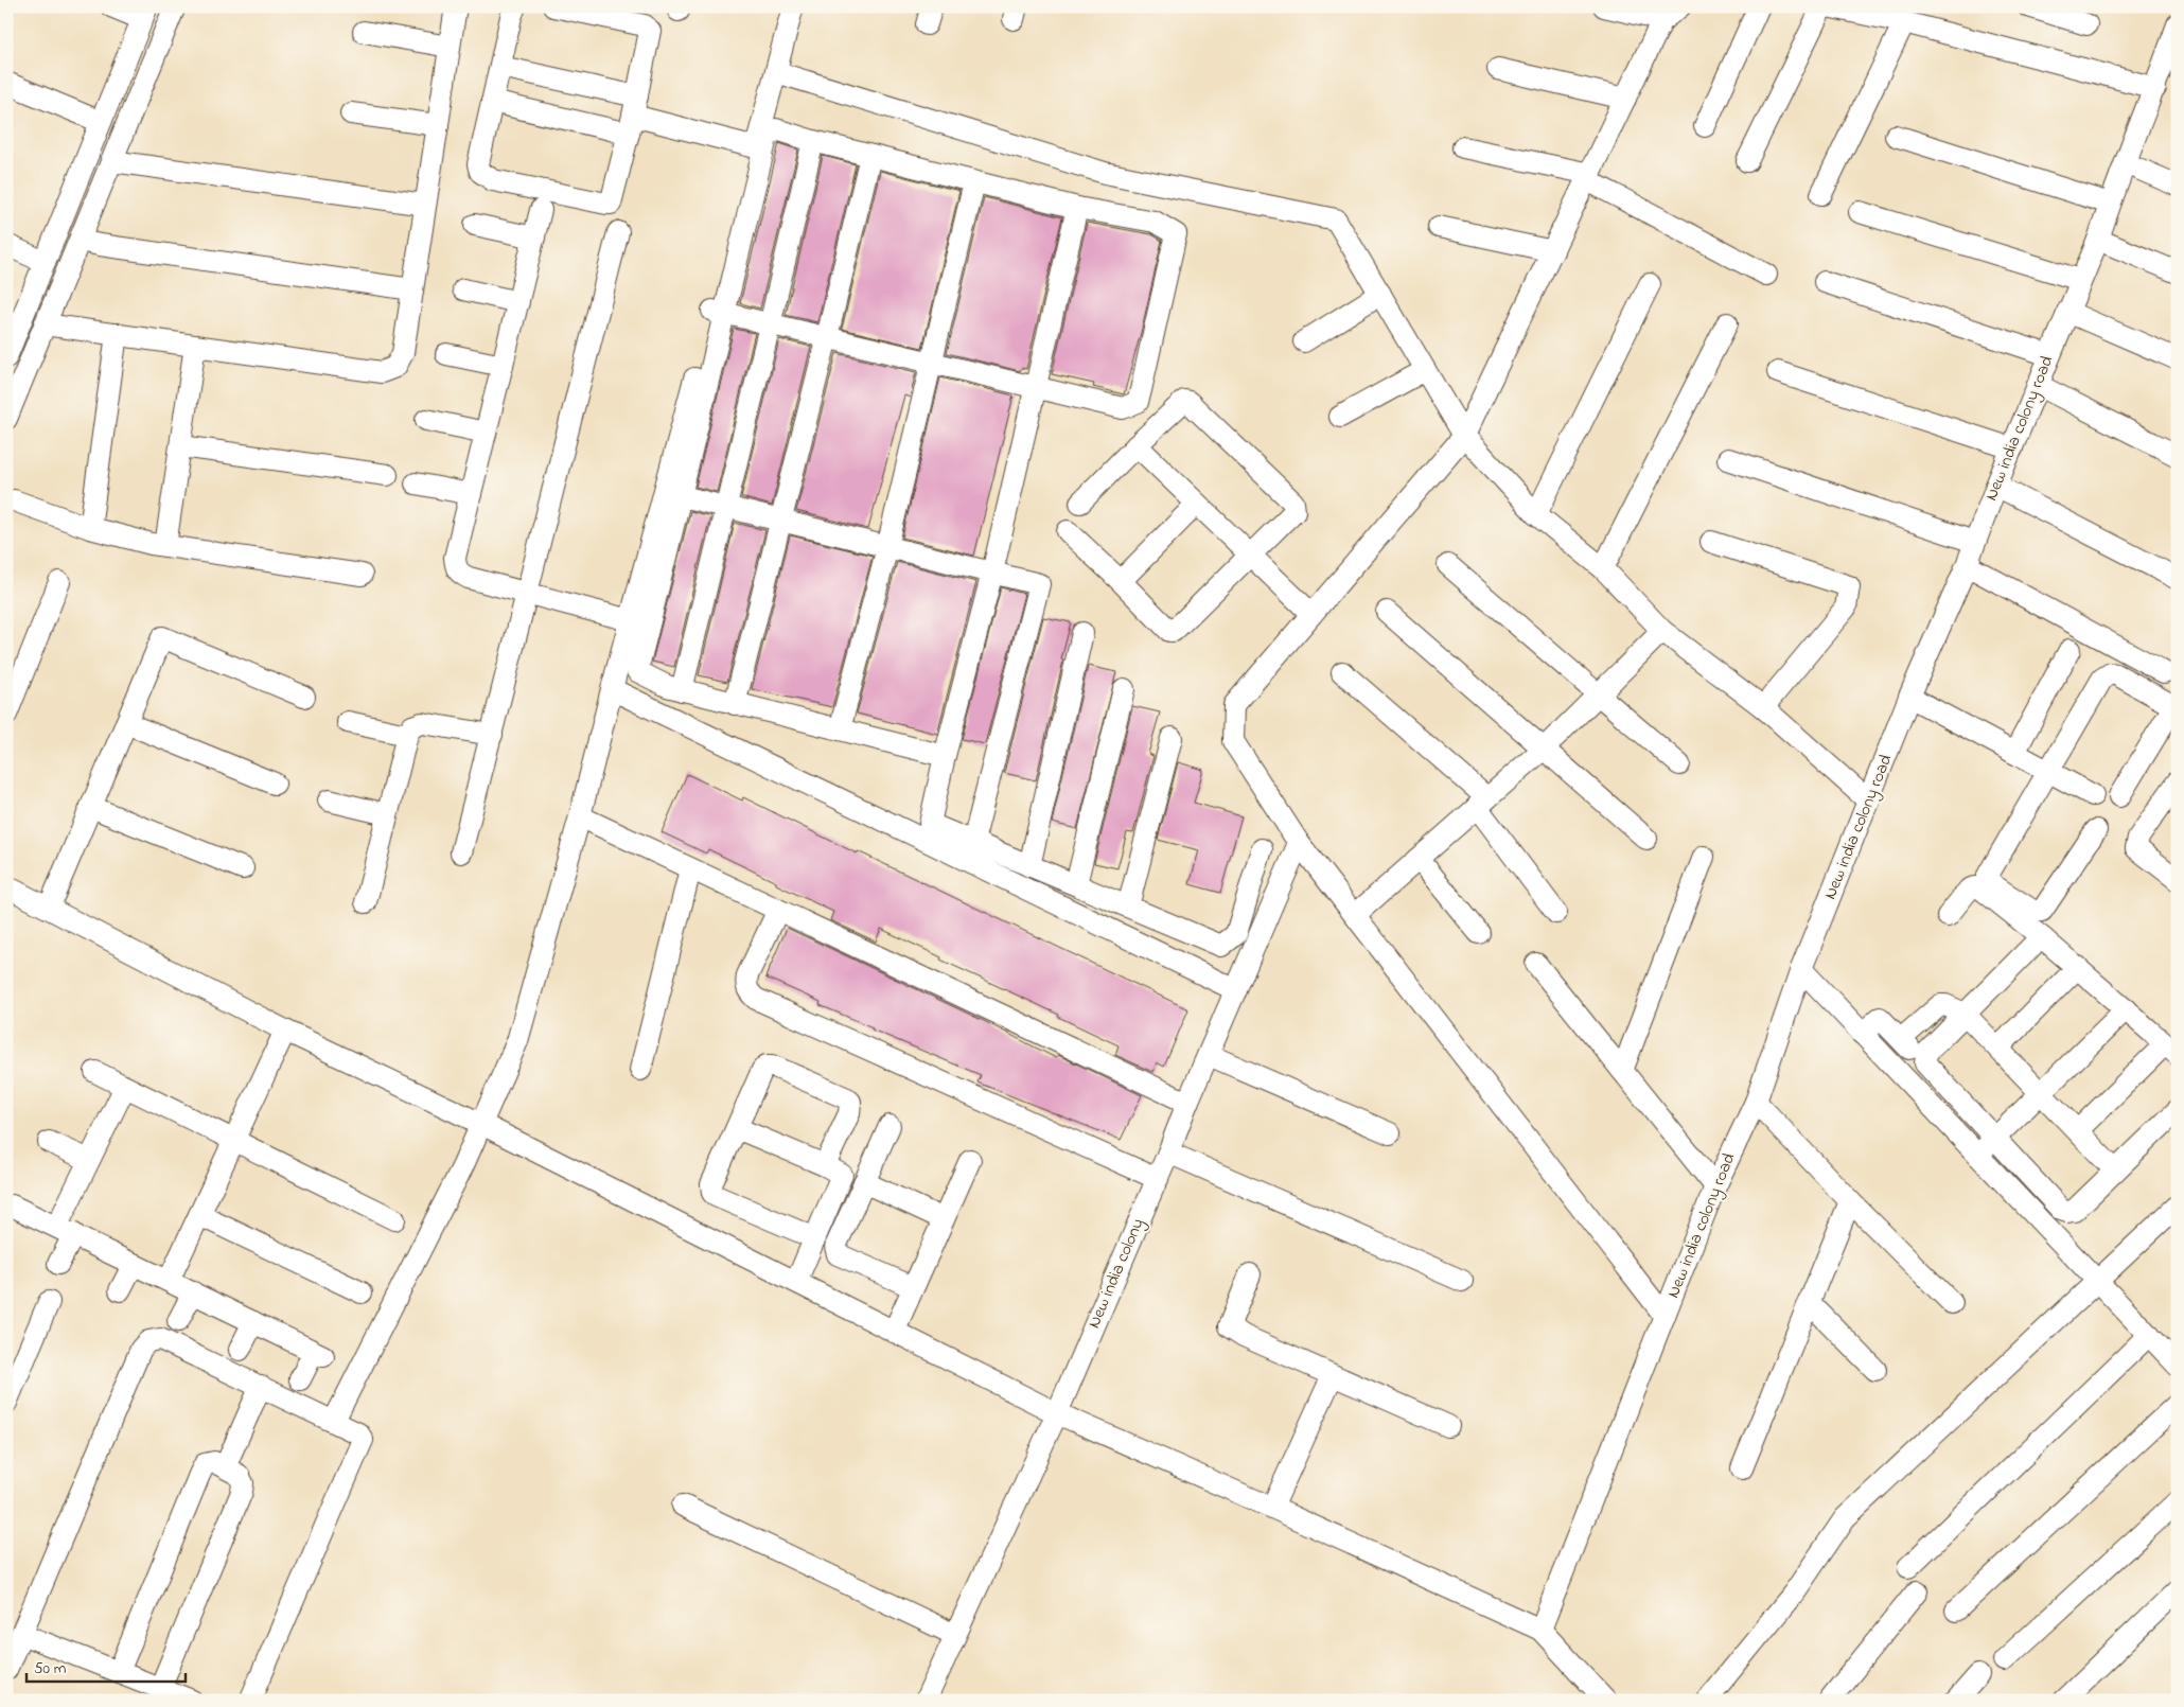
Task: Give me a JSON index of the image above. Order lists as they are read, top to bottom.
{
  "streets": {
    "street": ["New india colony road", "New india colony"]
  },
  "scale_bar": "50 m"
}
